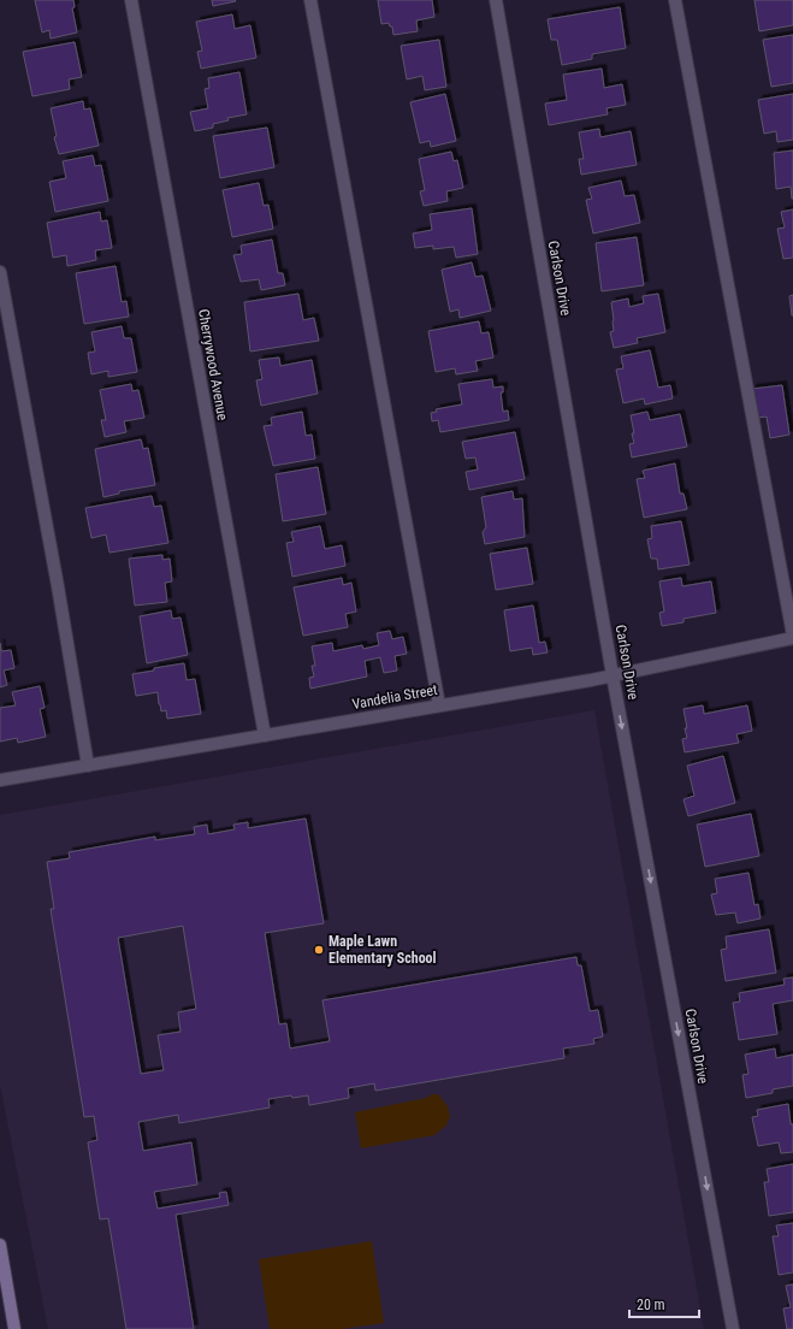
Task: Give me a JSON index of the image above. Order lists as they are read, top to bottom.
{
  "streets": {
    "street": ["Carlson Drive", "Cherrywood Avenue", "Vandelia Street"]
  },
  "crossings": [
    ["Carlson Drive", "Vandelia Street"],
    ["Cherrywood Avenue", "Vandelia Street"]
  ],
  "one_way": ["Carlson Drive"],
  "places": ["Maple Lawn Elementary School"],
  "scale_bar": "20 m"
}
